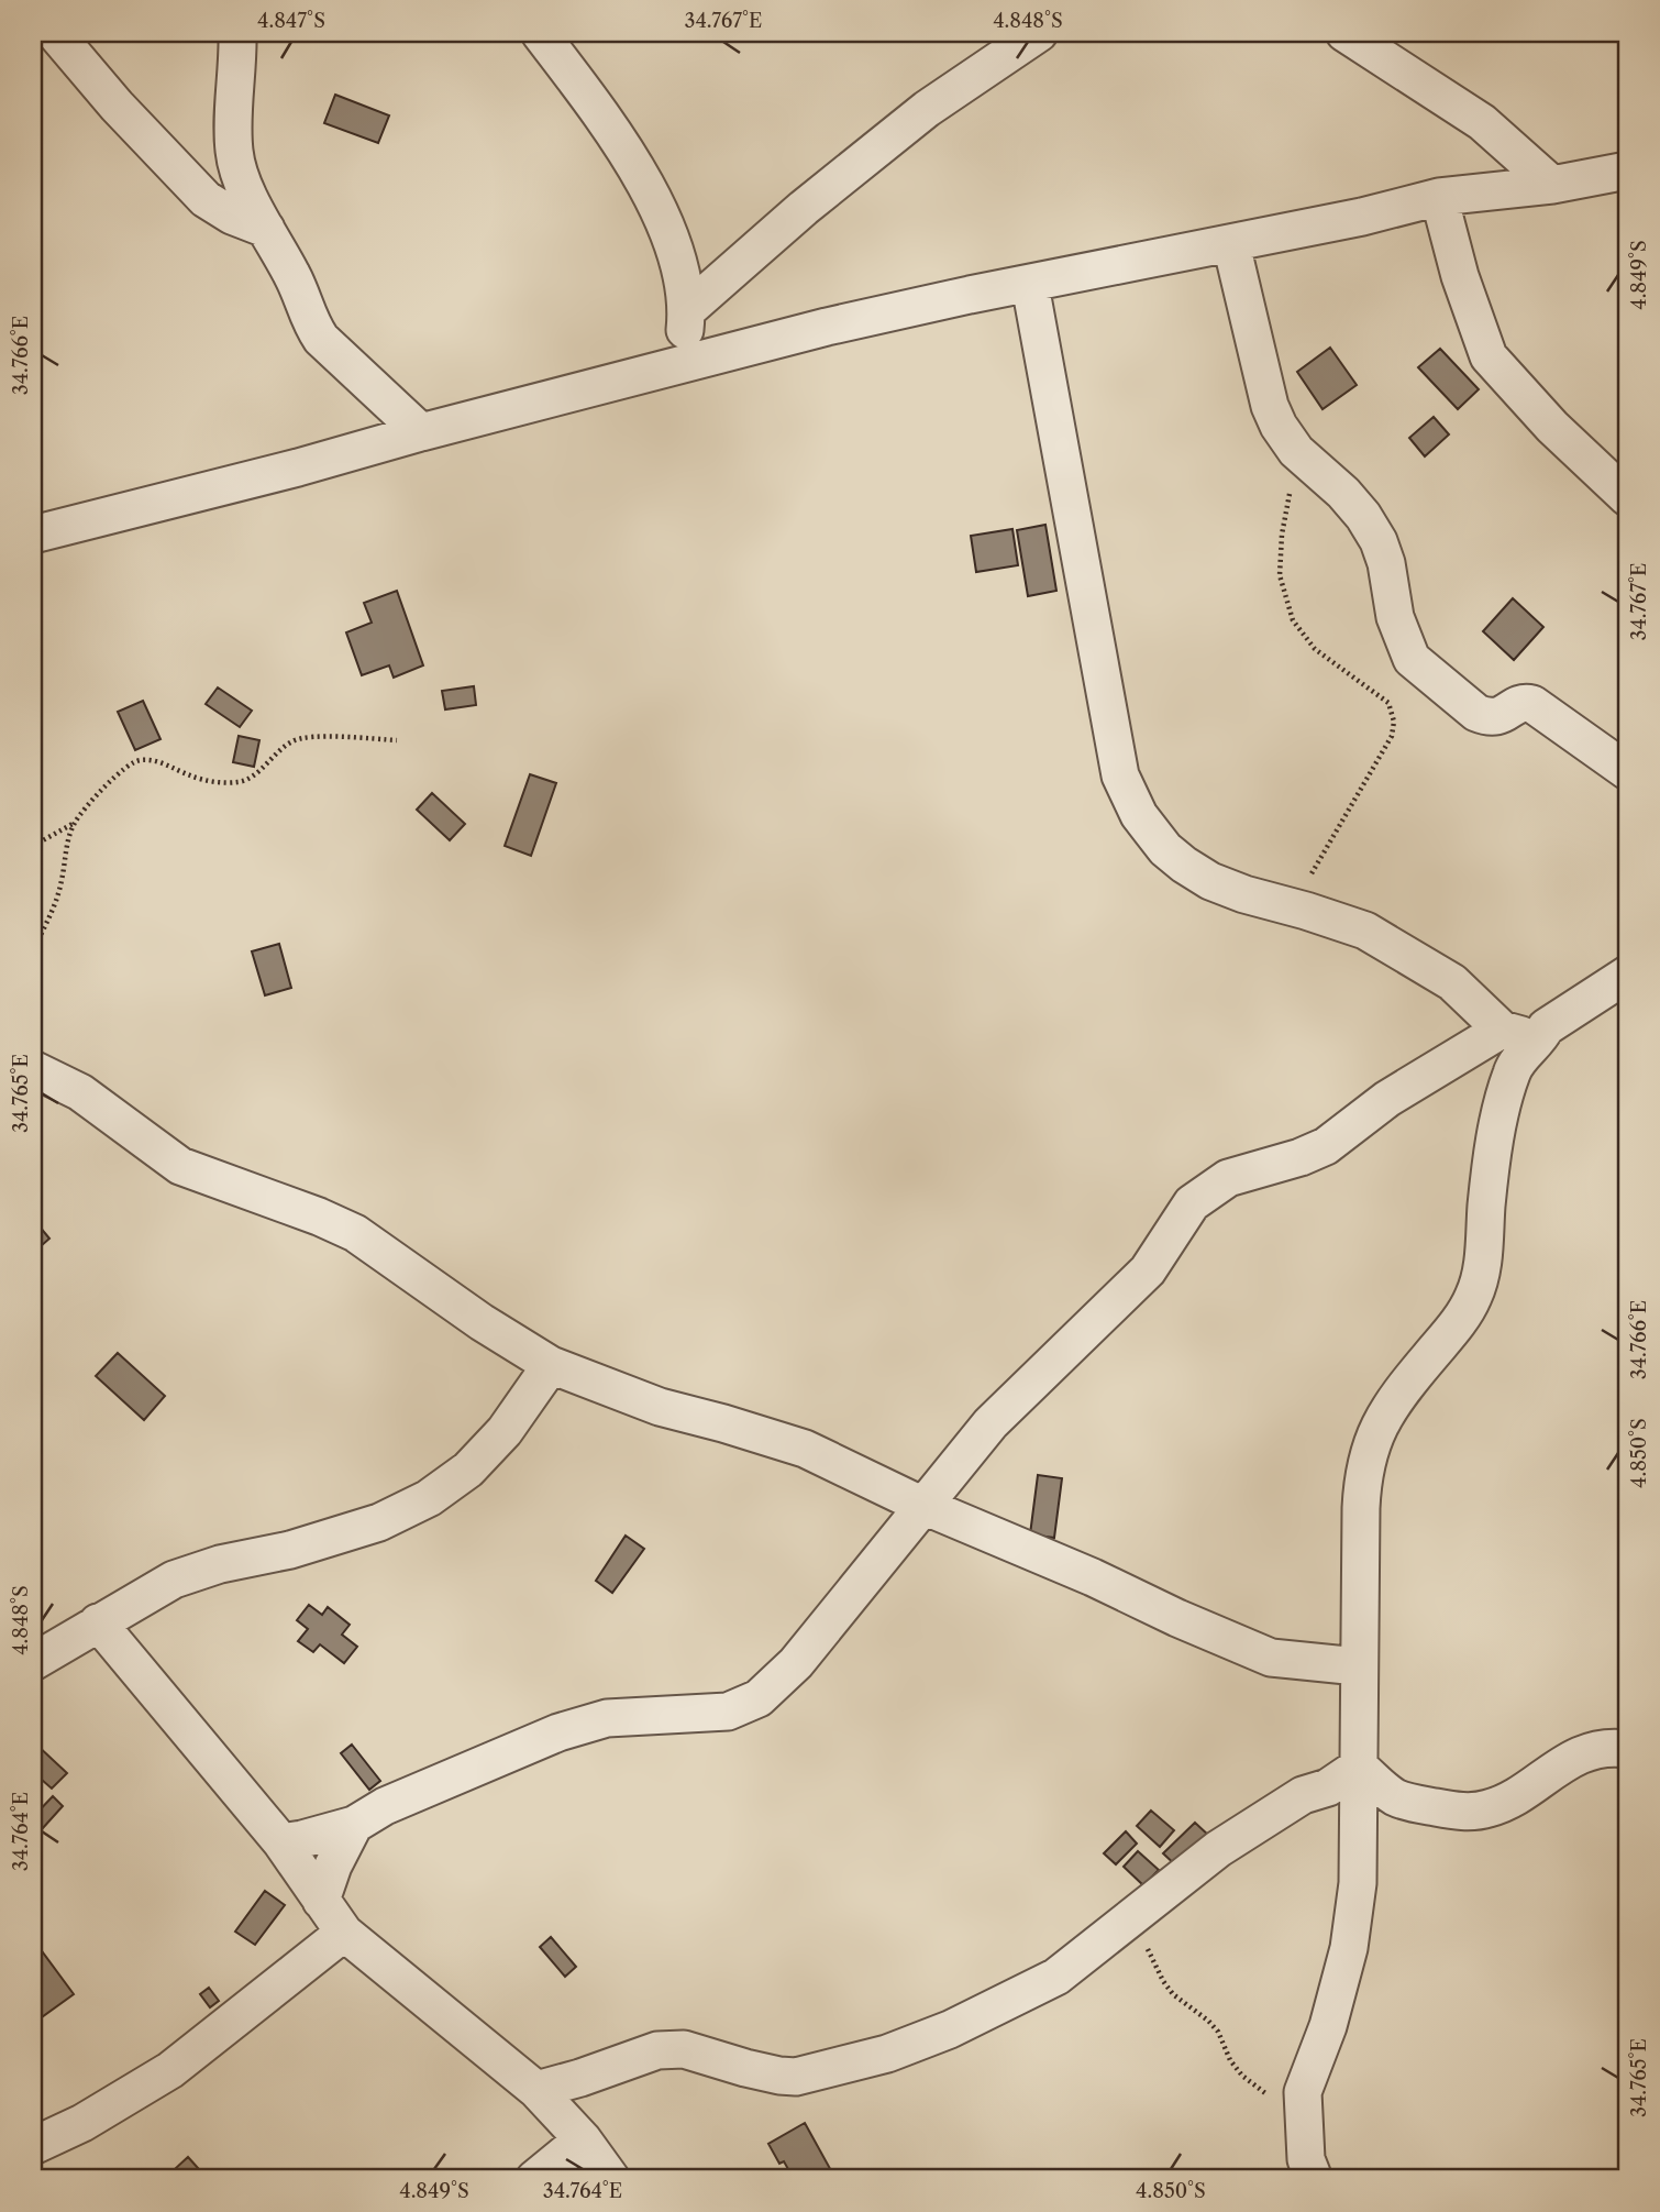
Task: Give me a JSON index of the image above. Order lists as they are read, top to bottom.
{
  "coordinates": [
    "4.847°S",
    "34.767°E",
    "4.848°S",
    "4.849°S",
    "34.766°E",
    "34.765°E",
    "4.850°S",
    "34.764°E"
  ]
}
